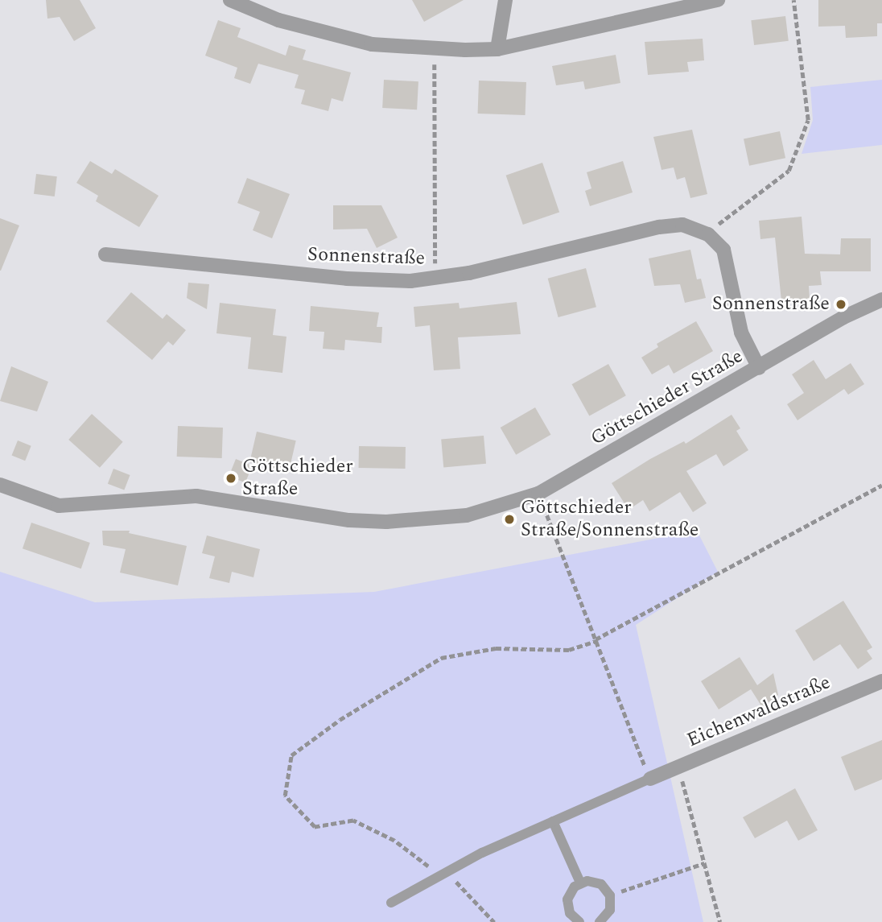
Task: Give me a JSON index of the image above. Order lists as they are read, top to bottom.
{
  "streets": {
    "street": ["Sonnenstraße", "Göttschieder Straße", "Eichenwaldstraße"]
  },
  "crossings": [
    ["Sonnenstraße", "Göttschieder Straße"]
  ],
  "places": ["Sonnenstraße", "Göttschieder Straße", "Göttschieder Straße/Sonnenstraße"]
}
